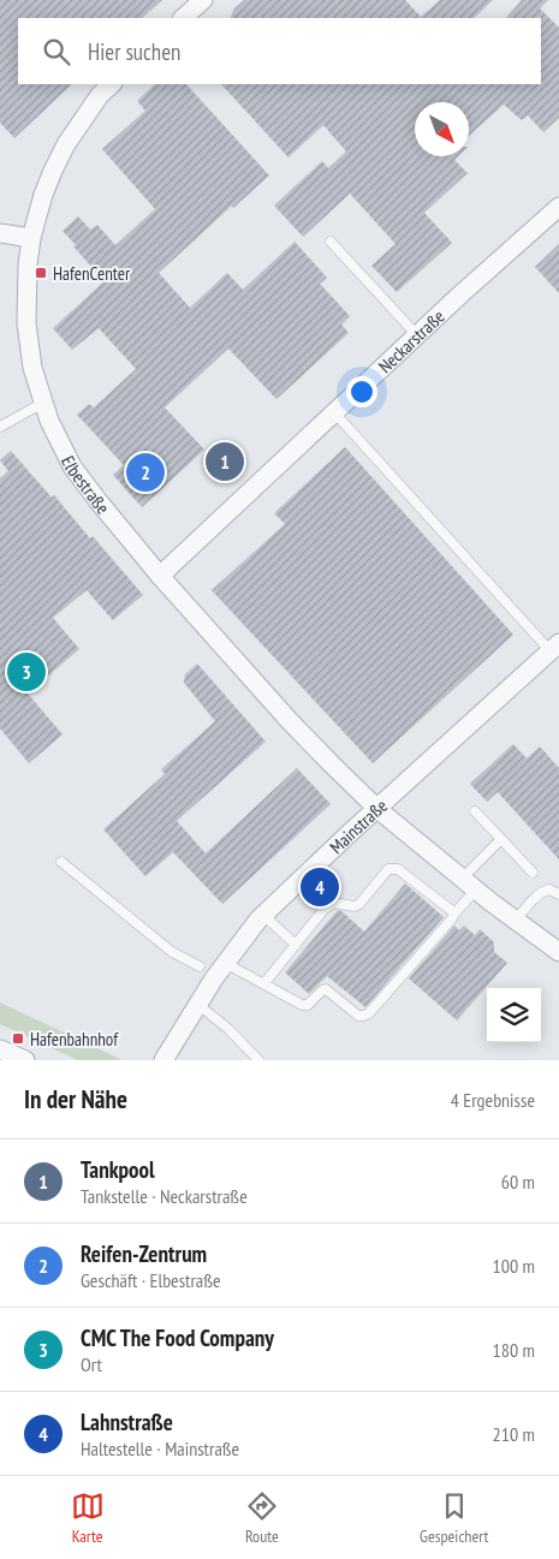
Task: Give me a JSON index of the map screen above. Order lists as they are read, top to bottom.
{
  "streets": {
    "street": ["Neckarstraße", "Elbestraße", "Mainstraße"]
  },
  "crossings": [
    ["Neckarstraße", "Elbestraße"],
    ["Elbestraße", "Mainstraße"]
  ],
  "places": {
    "transit": ["HafenCenter", "Hafenbahnhof"]
  },
  "north": "bottom right",
  "page": {
    "search": "Hier suchen",
    "pins": [
      "1",
      "2",
      "3",
      "4"
    ],
    "heading": ["In der Nähe", "4 Ergebnisse"],
    "list": [
      {
        "mark": "1",
        "name": "Tankpool",
        "note": "Tankstelle · Neckarstraße",
        "value": "60 m"
      },
      {
        "mark": "2",
        "name": "Reifen-Zentrum",
        "note": "Geschäft · Elbestraße",
        "value": "100 m"
      },
      {
        "mark": "3",
        "name": "CMC The Food Company",
        "note": "Ort",
        "value": "180 m"
      },
      {
        "mark": "4",
        "name": "Lahnstraße",
        "note": "Haltestelle · Mainstraße",
        "value": "210 m"
      }
    ],
    "nav": ["Karte", "Route", "Gespeichert"]
  }
}
